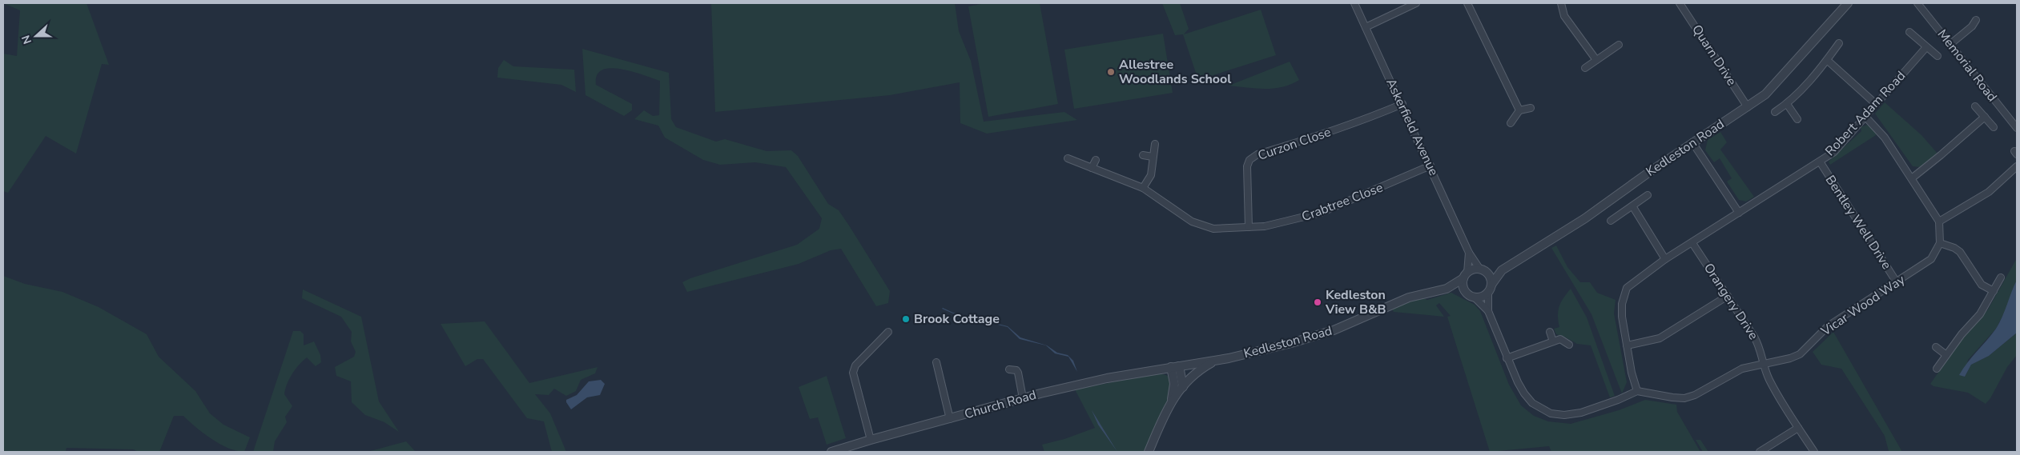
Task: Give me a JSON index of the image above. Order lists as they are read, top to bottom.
{
  "streets": {
    "street": [
      "Quarn Drive",
      "Memorial Road",
      "Robert Adam Road",
      "Askerfield Avenue",
      "Curzon Close",
      "Kedleston Road",
      "Crabtree Close",
      "Bentley Well Drive",
      "Orangery Drive",
      "Vicar Wood Way",
      "Church Road"
    ]
  },
  "crossings": [
    ["Quarn Drive", "Kedleston Road"],
    ["Robert Adam Road", "Bentley Well Drive"],
    ["Robert Adam Road", "Orangery Drive"],
    ["Robert Adam Road", "Vicar Wood Way"],
    ["Askerfield Avenue", "Curzon Close"],
    ["Askerfield Avenue", "Kedleston Road"],
    ["Askerfield Avenue", "Crabtree Close"],
    ["Curzon Close", "Crabtree Close"],
    ["Kedleston Road", "Church Road"],
    ["Bentley Well Drive", "Vicar Wood Way"],
    ["Orangery Drive", "Vicar Wood Way"]
  ],
  "places": ["Allestree Woodlands School", "Kedleston View B&B", "Brook Cottage"],
  "north": "left"
}
